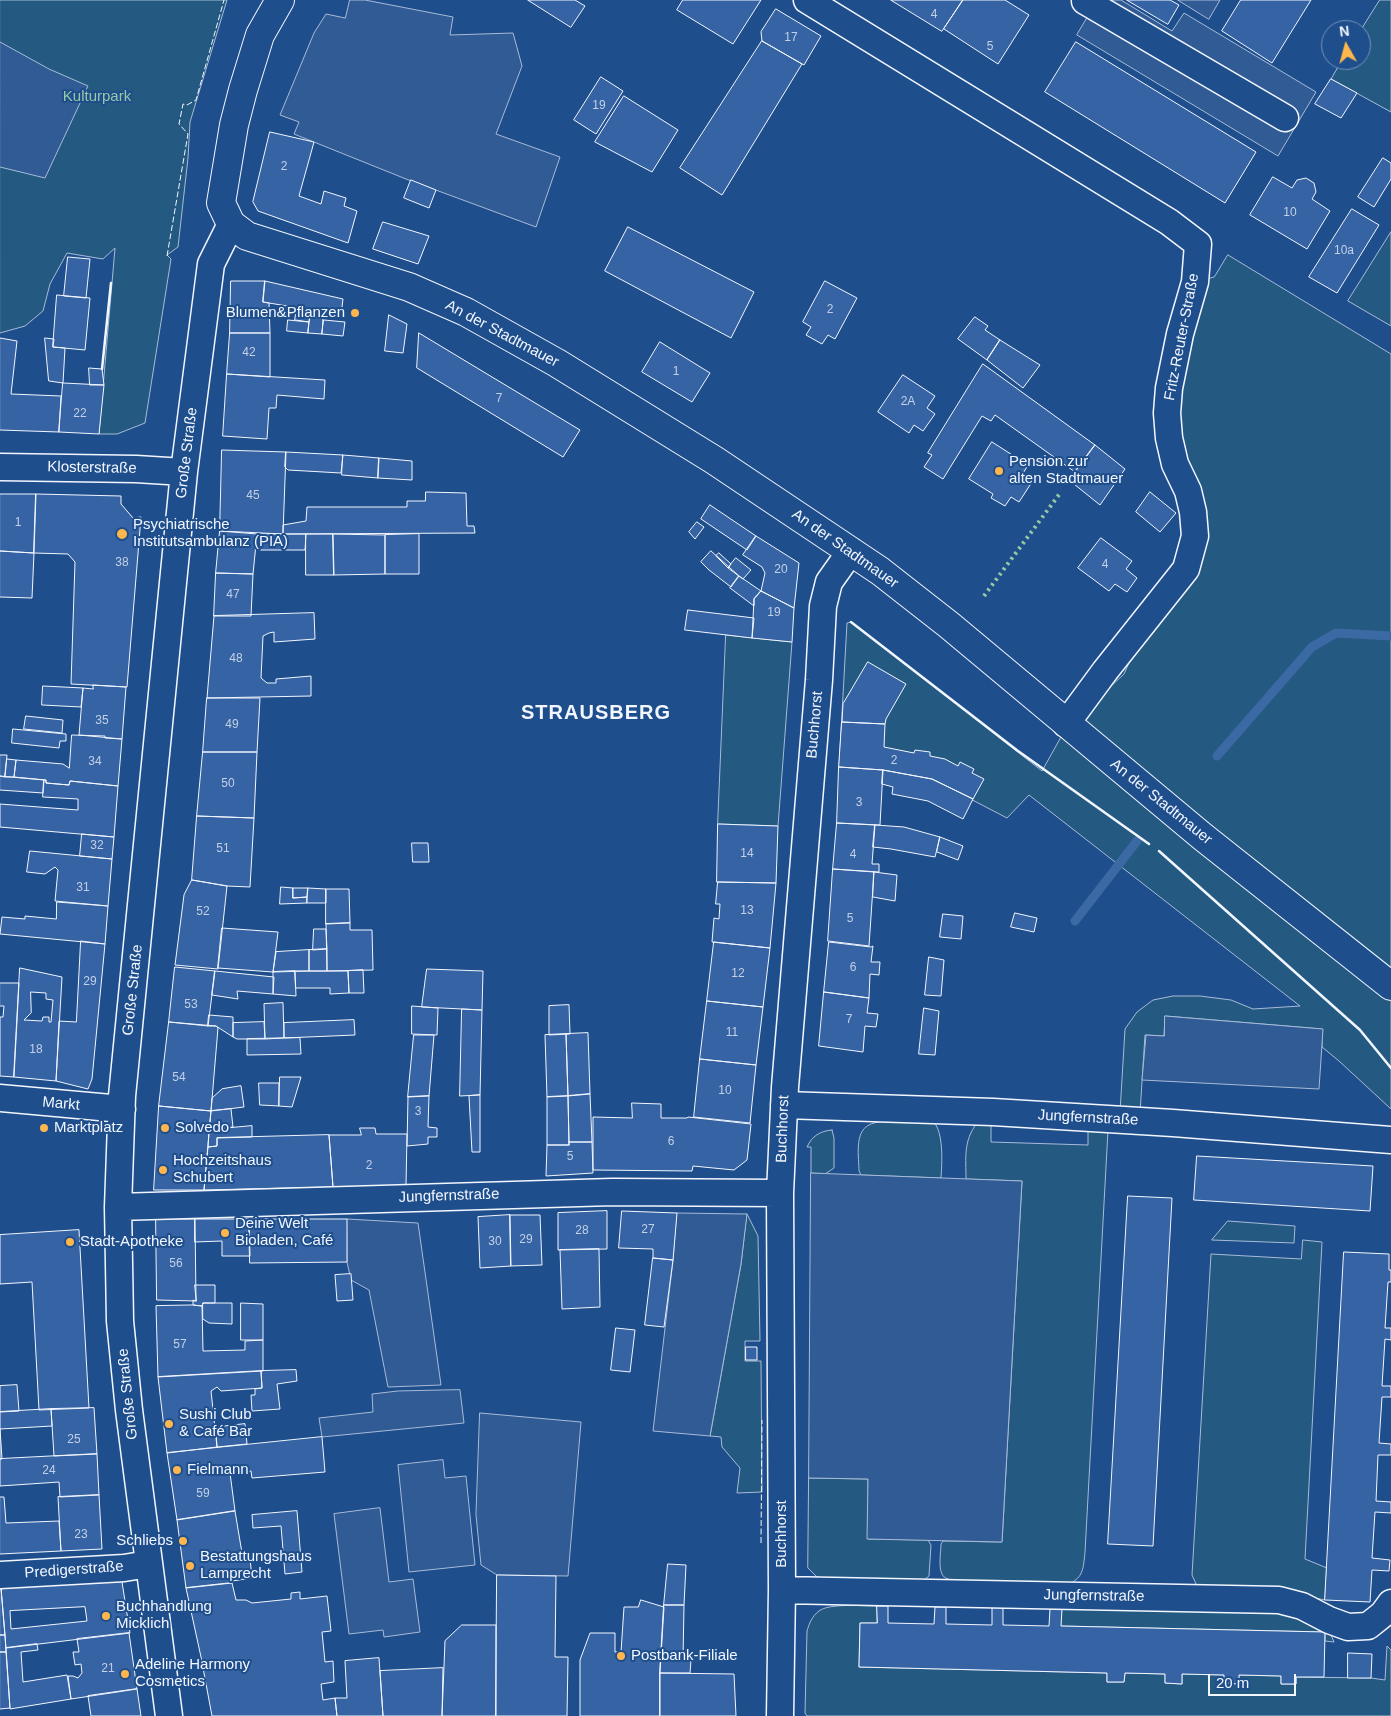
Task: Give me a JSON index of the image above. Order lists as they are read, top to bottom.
{
  "streets": {
    "street": [
      "An der Stadtmauer",
      "Fritz-Reuter-Straße",
      "Große Straße",
      "Klosterstraße",
      "Buchhorst",
      "Markt",
      "Jungfernstraße",
      "Predigerstraße"
    ]
  },
  "crossings": [
    ["An der Stadtmauer", "Fritz-Reuter-Straße"],
    ["An der Stadtmauer", "Große Straße"],
    ["An der Stadtmauer", "Buchhorst"],
    ["Große Straße", "Klosterstraße"],
    ["Große Straße", "Markt"],
    ["Große Straße", "Jungfernstraße"],
    ["Große Straße", "Predigerstraße"],
    ["Buchhorst", "Jungfernstraße"]
  ],
  "districts": ["STRAUSBERG"],
  "parks": ["Kulturpark"],
  "places": [
    "Blumen&Pflanzen",
    "Pension zur alten Stadtmauer",
    "Psychiatrische Institutsambulanz (PIA)",
    "Marktplatz",
    "Solvedo",
    "Hochzeitshaus Schubert",
    "Deine Welt Bioladen, Café",
    "Stadt-Apotheke",
    "Sushi Club & Café Bar",
    "Fielmann",
    "Schliebs",
    "Bestattungshaus Lamprecht",
    "Buchhandlung Micklich",
    "Postbank-Filiale",
    "Adeline Harmony Cosmetics"
  ],
  "house_numbers": [
    "4",
    "17",
    "5",
    "19",
    "2",
    "10",
    "10a",
    "2",
    "42",
    "1",
    "7",
    "2A",
    "22",
    "45",
    "1",
    "38",
    "4",
    "20",
    "47",
    "19",
    "48",
    "35",
    "49",
    "2",
    "34",
    "50",
    "3",
    "32",
    "51",
    "14",
    "4",
    "31",
    "13",
    "52",
    "5",
    "6",
    "12",
    "29",
    "53",
    "7",
    "11",
    "18",
    "54",
    "10",
    "3",
    "6",
    "5",
    "2",
    "27",
    "28",
    "29",
    "30",
    "56",
    "57",
    "25",
    "24",
    "59",
    "23",
    "21"
  ],
  "scale_bar": "20 m",
  "north": "top"
}
